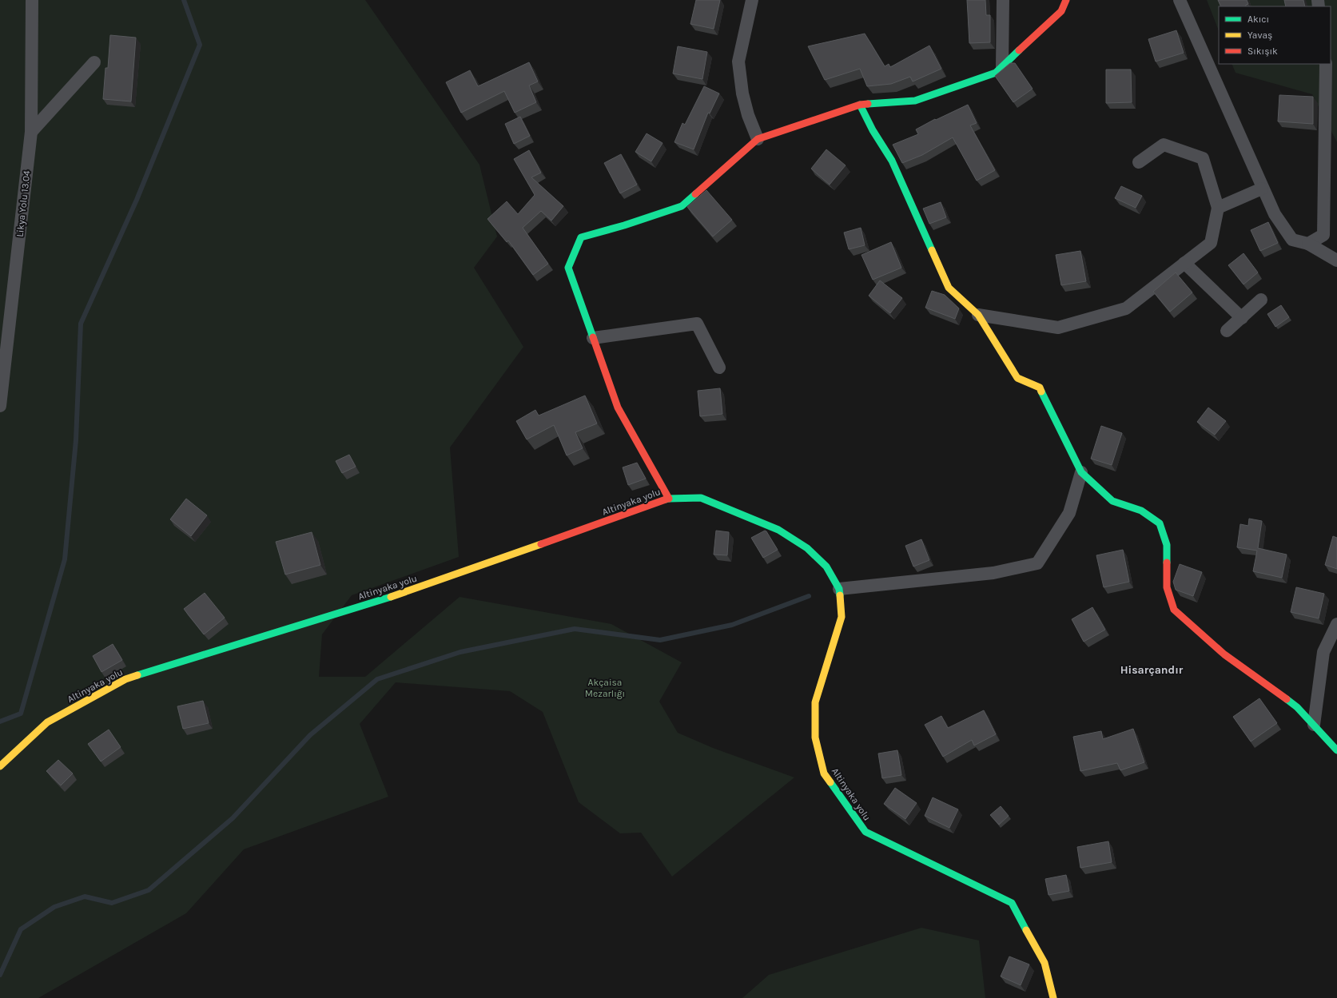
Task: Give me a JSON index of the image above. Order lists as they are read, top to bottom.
{
  "streets": {
    "street": ["Likya Yolu 13.04", "Altinyaka yolu"]
  },
  "districts": ["Hisarçandır"],
  "parks": ["Akçaisa Mezarlığı"],
  "legend": ["Akıcı", "Yavaş", "Sıkışık"]
}
